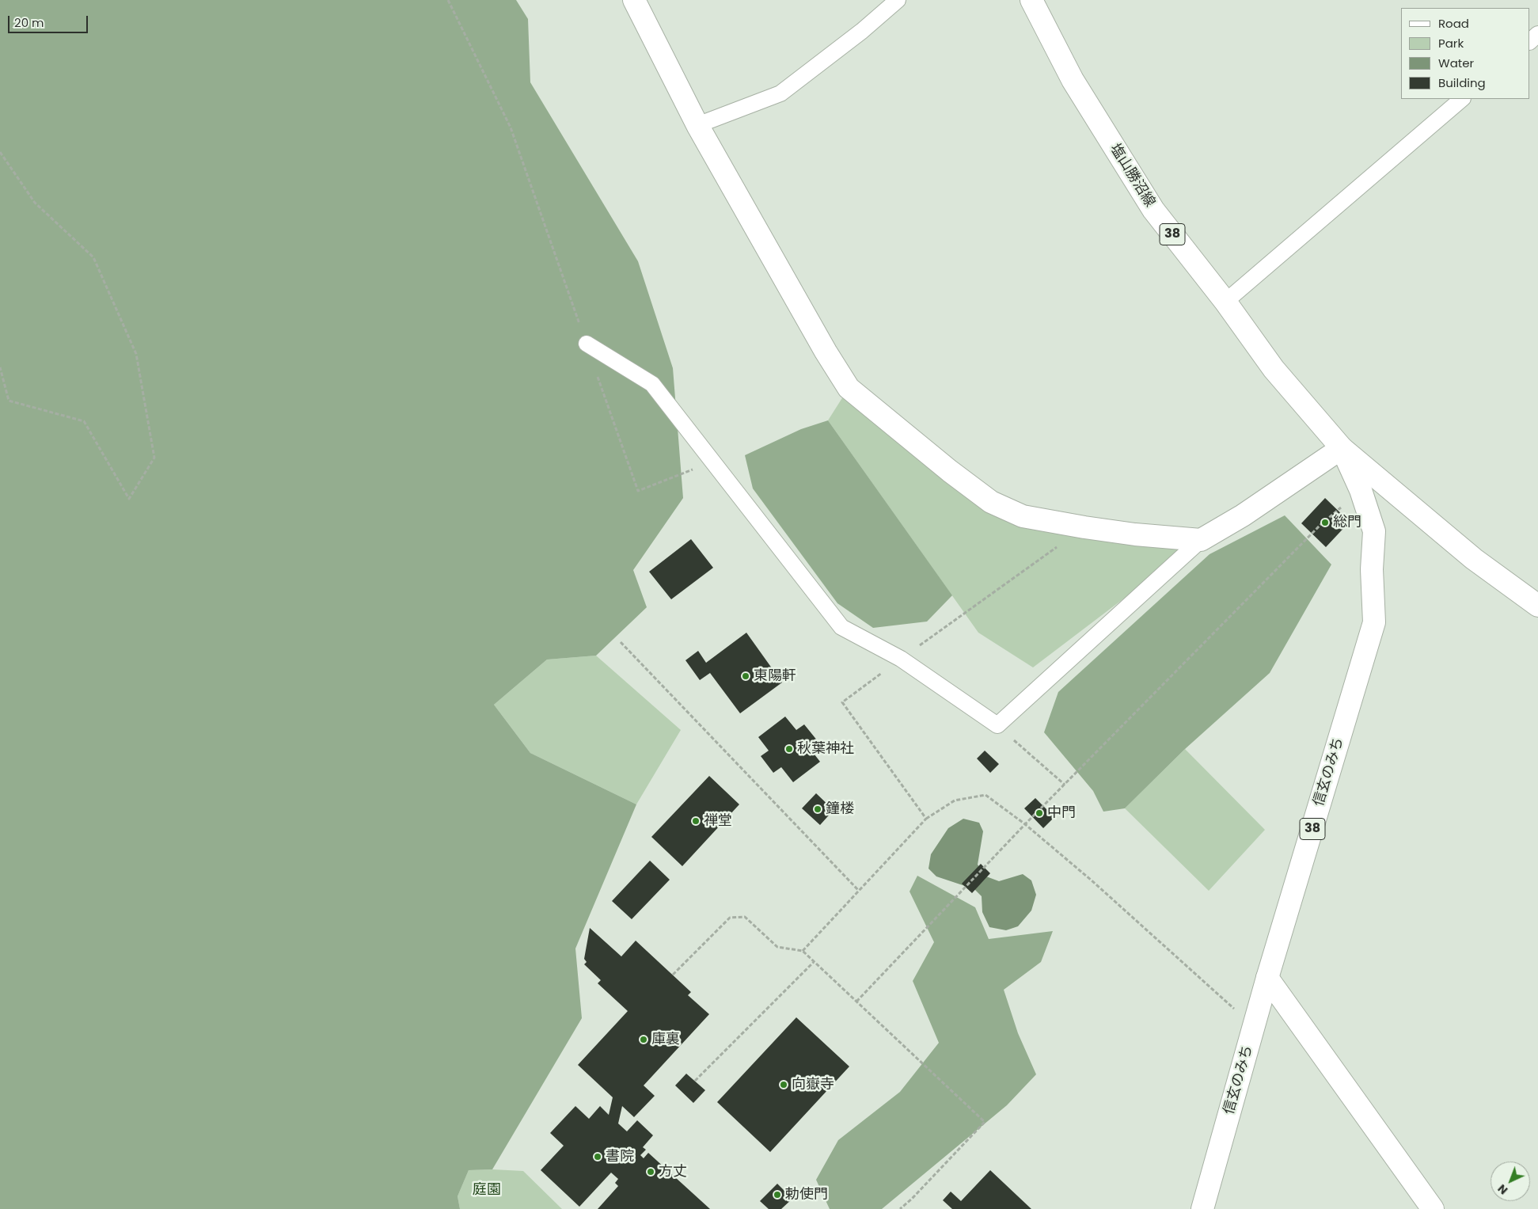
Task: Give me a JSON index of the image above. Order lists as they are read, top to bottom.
{
  "streets": {
    "street": ["塩山勝沼線", "38", "信玄のみち"]
  },
  "crossings": [
    ["塩山勝沼線", "信玄のみち"]
  ],
  "parks": ["庭園"],
  "places": [
    "総門",
    "東陽軒",
    "秋葉神社",
    "鐘楼",
    "中門",
    "禅堂",
    "庫裏",
    "向嶽寺",
    "書院",
    "方丈",
    "勅使門"
  ],
  "legend": [
    "Road",
    "Park",
    "Water",
    "Building"
  ],
  "scale_bar": "20 m",
  "north": "bottom left"
}
